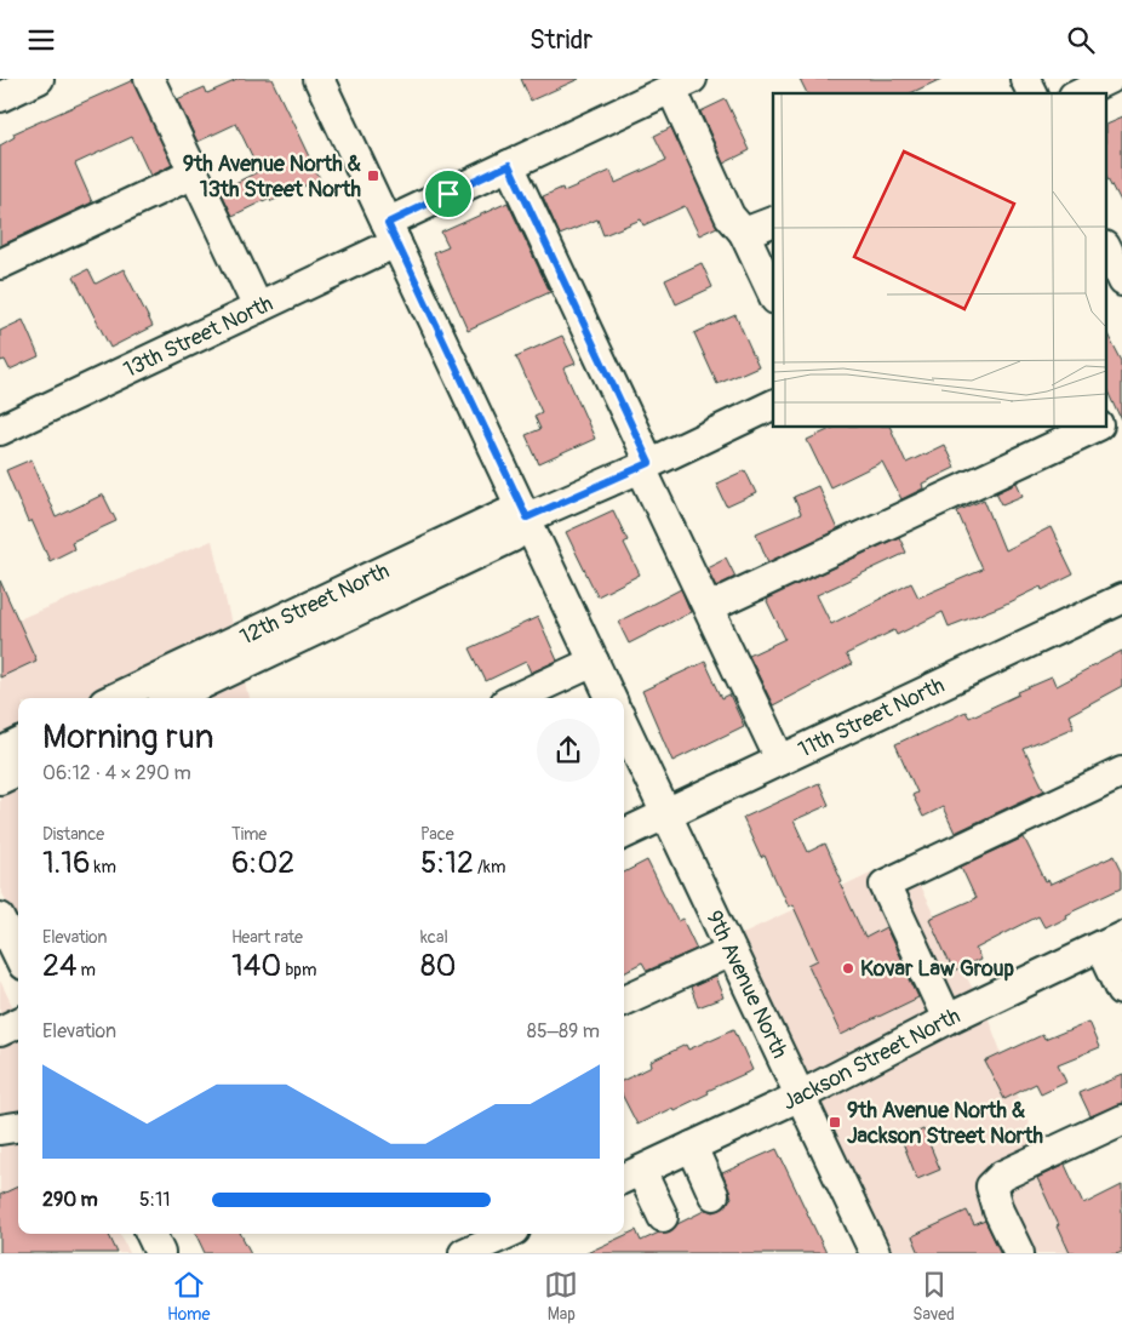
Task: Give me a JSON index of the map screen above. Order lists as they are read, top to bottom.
{
  "streets": {
    "street": [
      "13th Street North",
      "12th Street North",
      "11th Street North",
      "9th Avenue North",
      "Jackson Street North"
    ]
  },
  "crossings": [
    ["11th Street North", "9th Avenue North"],
    ["9th Avenue North", "Jackson Street North"]
  ],
  "places": {
    "transit": ["9th Avenue North & 13th Street North", "9th Avenue North & Jackson Street North"],
    "other": ["Kovar Law Group"]
  },
  "page": {
    "header": "Stridr",
    "heading": ["Morning run", "06:12 · 4 × 290 m"],
    "stats": [
      ["Distance", "1.16 km"],
      ["Time", "6:02"],
      ["Pace", "5:12 /km"],
      ["Elevation", "24 m"],
      ["Heart rate", "140 bpm"],
      ["kcal", "80"]
    ],
    "chart": ["Elevation", "85–89 m"],
    "list": [
      {
        "name": "290 m",
        "note": "5:11"
      }
    ],
    "tabs": ["Home", "Map", "Saved"]
  }
}
